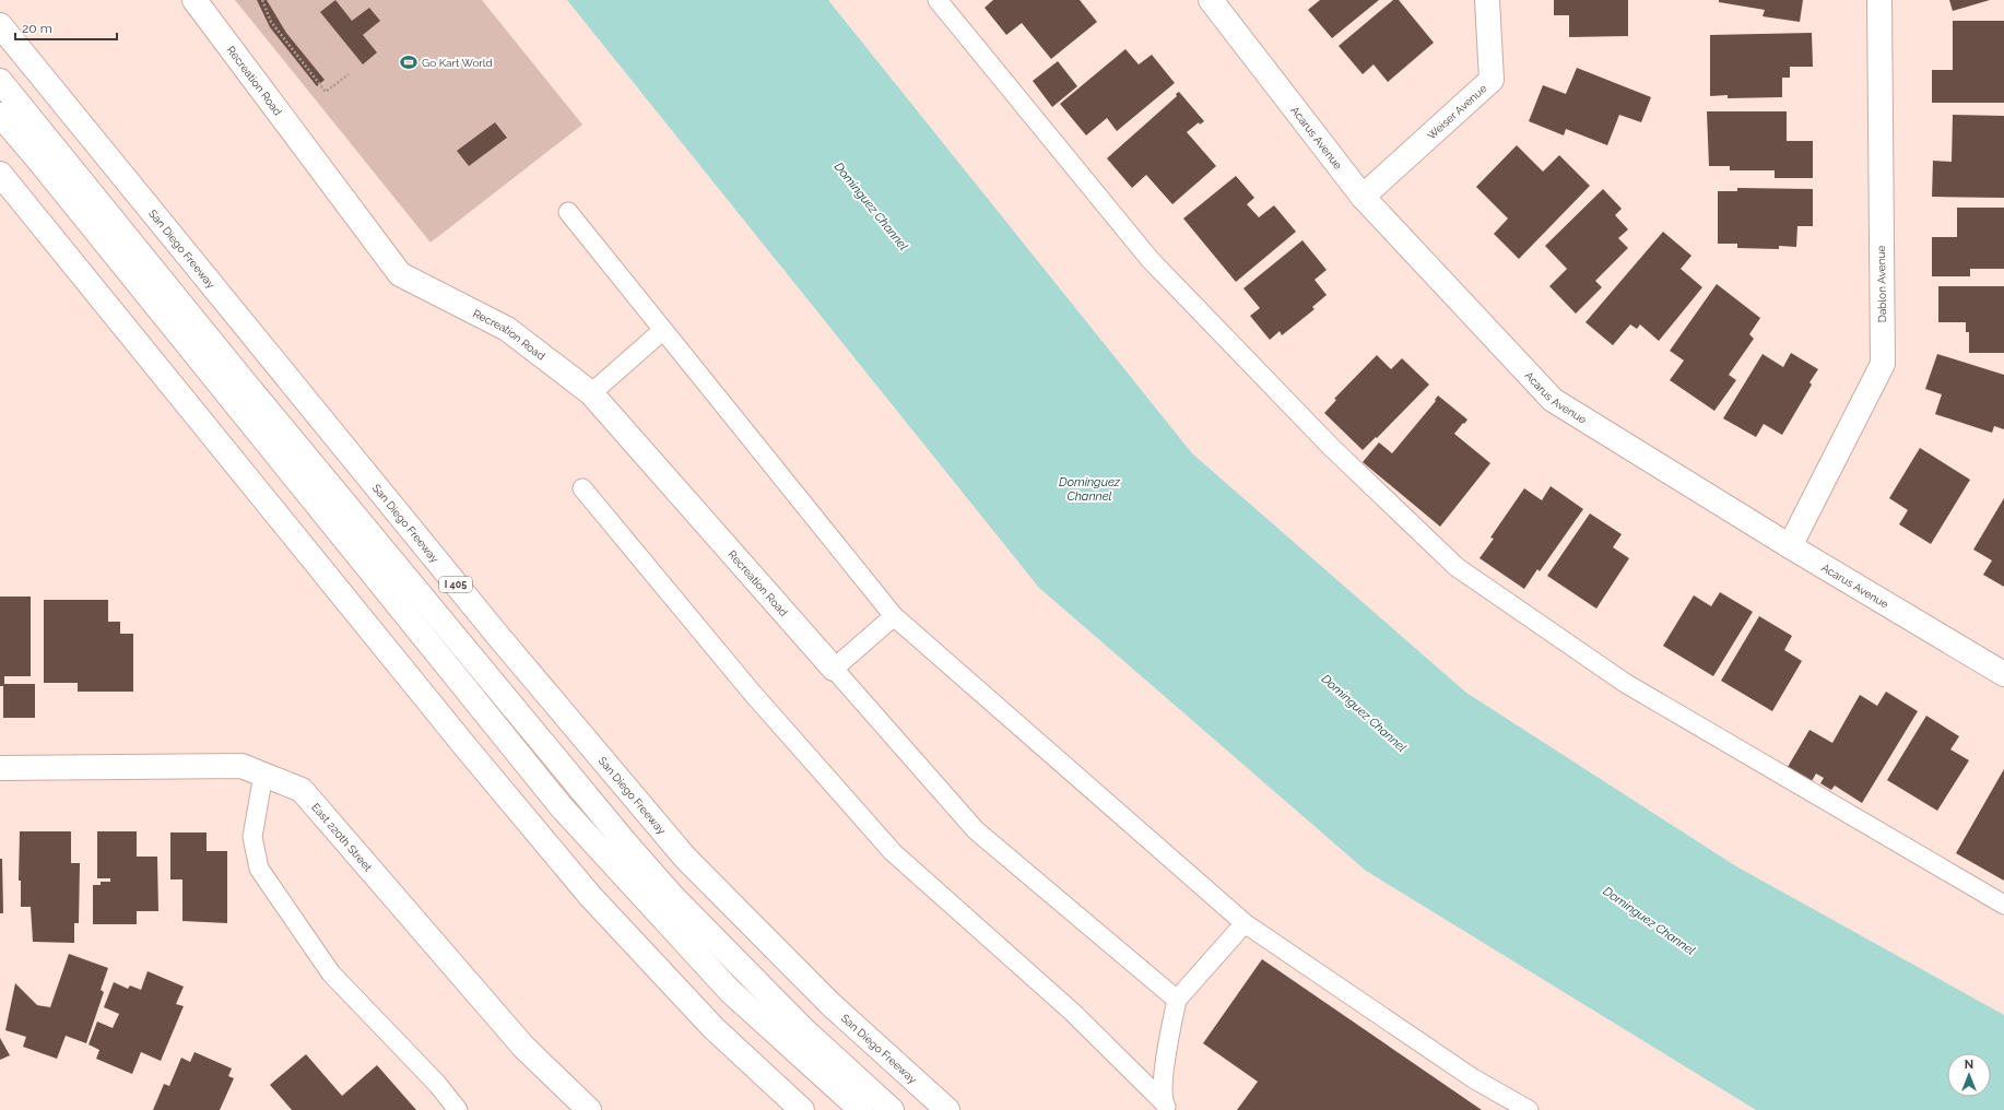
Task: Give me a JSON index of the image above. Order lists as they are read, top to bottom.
{
  "streets": {
    "main road": [
      "Recreation Road",
      "Weiser Avenue",
      "Acarus Avenue",
      "San Diego Freeway",
      "Dablon Avenue",
      "I 405",
      "East 220th Street"
    ]
  },
  "crossings": [
    ["Weiser Avenue", "Acarus Avenue"],
    ["Acarus Avenue", "Dablon Avenue"]
  ],
  "water": ["Dominguez Channel"],
  "places": {
    "sports": ["Go Kart World"]
  },
  "scale_bar": "20 m",
  "north": "top"
}
